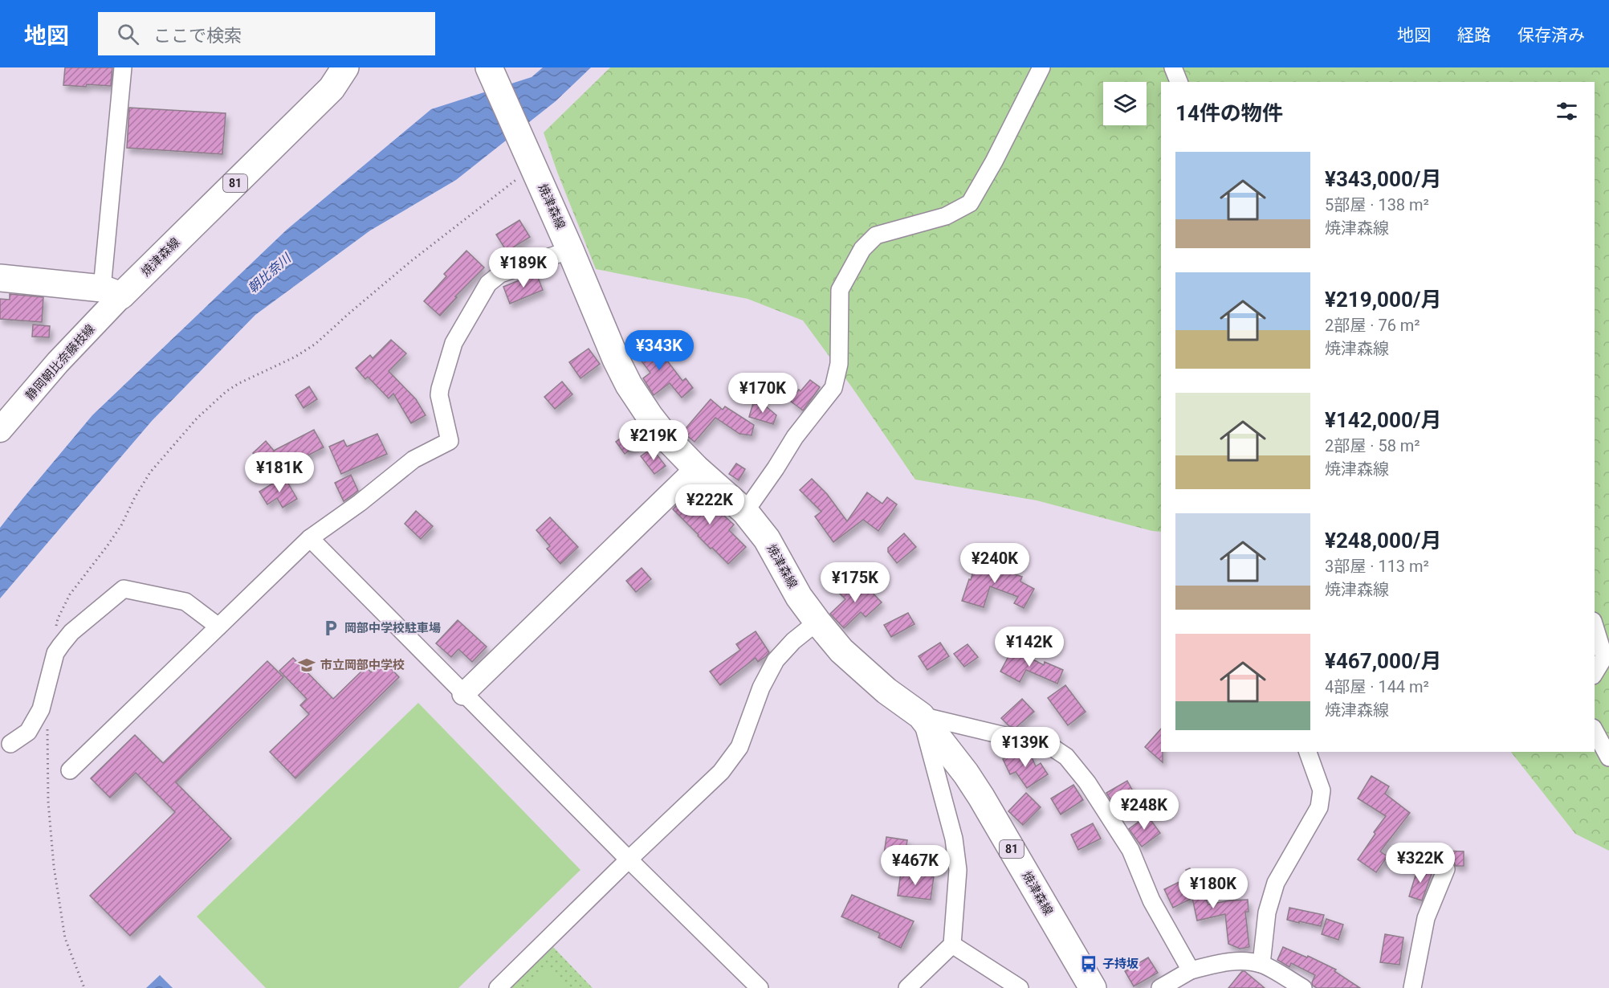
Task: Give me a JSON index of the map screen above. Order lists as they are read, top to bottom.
{
  "streets": {
    "main road": ["81", "焼津森線", "静岡朝比奈藤枝線"]
  },
  "crossings": [
    ["焼津森線", "静岡朝比奈藤枝線"]
  ],
  "water": ["朝比奈川"],
  "places": {
    "parking": ["岡部中学校駐車場"],
    "school or university": ["市立岡部中学校"],
    "bus stop": ["子持坂"]
  },
  "page": {
    "header": "地図",
    "search": "ここで検索",
    "nav": ["地図", "経路", "保存済み"],
    "heading": "14件の物件",
    "list": [
      {
        "name": "¥343,000/月",
        "note": "5部屋 · 138 m² · 焼津森線"
      },
      {
        "name": "¥219,000/月",
        "note": "2部屋 · 76 m² · 焼津森線"
      },
      {
        "name": "¥142,000/月",
        "note": "2部屋 · 58 m² · 焼津森線"
      },
      {
        "name": "¥248,000/月",
        "note": "3部屋 · 113 m² · 焼津森線"
      },
      {
        "name": "¥467,000/月",
        "note": "4部屋 · 144 m² · 焼津森線"
      }
    ],
    "price": [
      "¥189K",
      "¥343K",
      "¥170K",
      "¥219K",
      "¥181K",
      "¥222K",
      "¥240K",
      "¥175K",
      "¥142K",
      "¥139K",
      "¥248K",
      "¥322K",
      "¥467K",
      "¥180K"
    ]
  }
}
